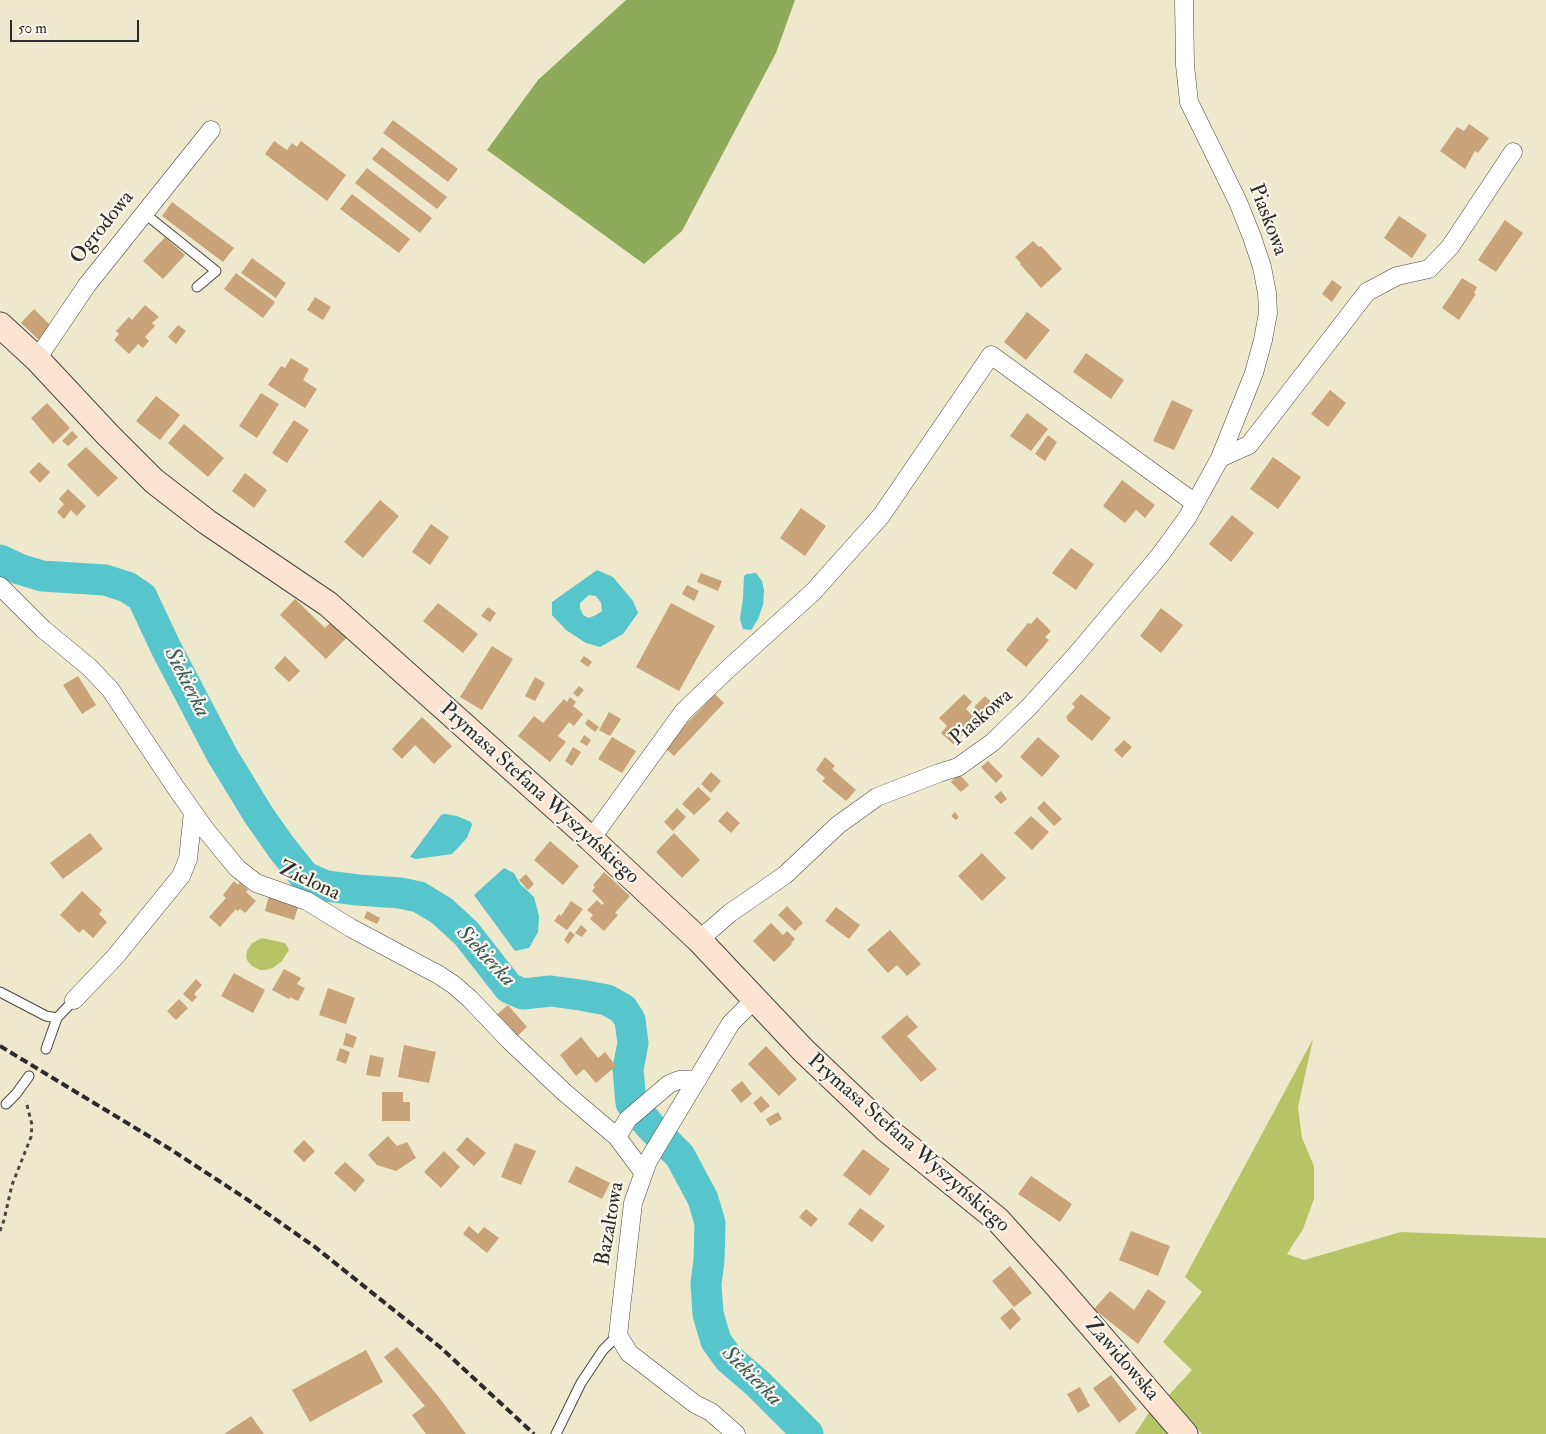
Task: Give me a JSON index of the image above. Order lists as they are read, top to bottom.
{
  "streets": {
    "main road": ["Prymasa Stefana Wyszyńskiego", "Zawidowska"],
    "street": [
      "Piaskowa",
      "Ogrodowa",
      "Zielona",
      "Bazaltowa"
    ]
  },
  "crossings": [
    ["Piaskowa", "Prymasa Stefana Wyszyńskiego"],
    ["Ogrodowa", "Prymasa Stefana Wyszyńskiego"],
    ["Prymasa Stefana Wyszyńskiego", "Bazaltowa"],
    ["Prymasa Stefana Wyszyńskiego", "Zawidowska"],
    ["Zielona", "Bazaltowa"]
  ],
  "water": ["Siekierka"],
  "scale_bar": "50 m"
}
